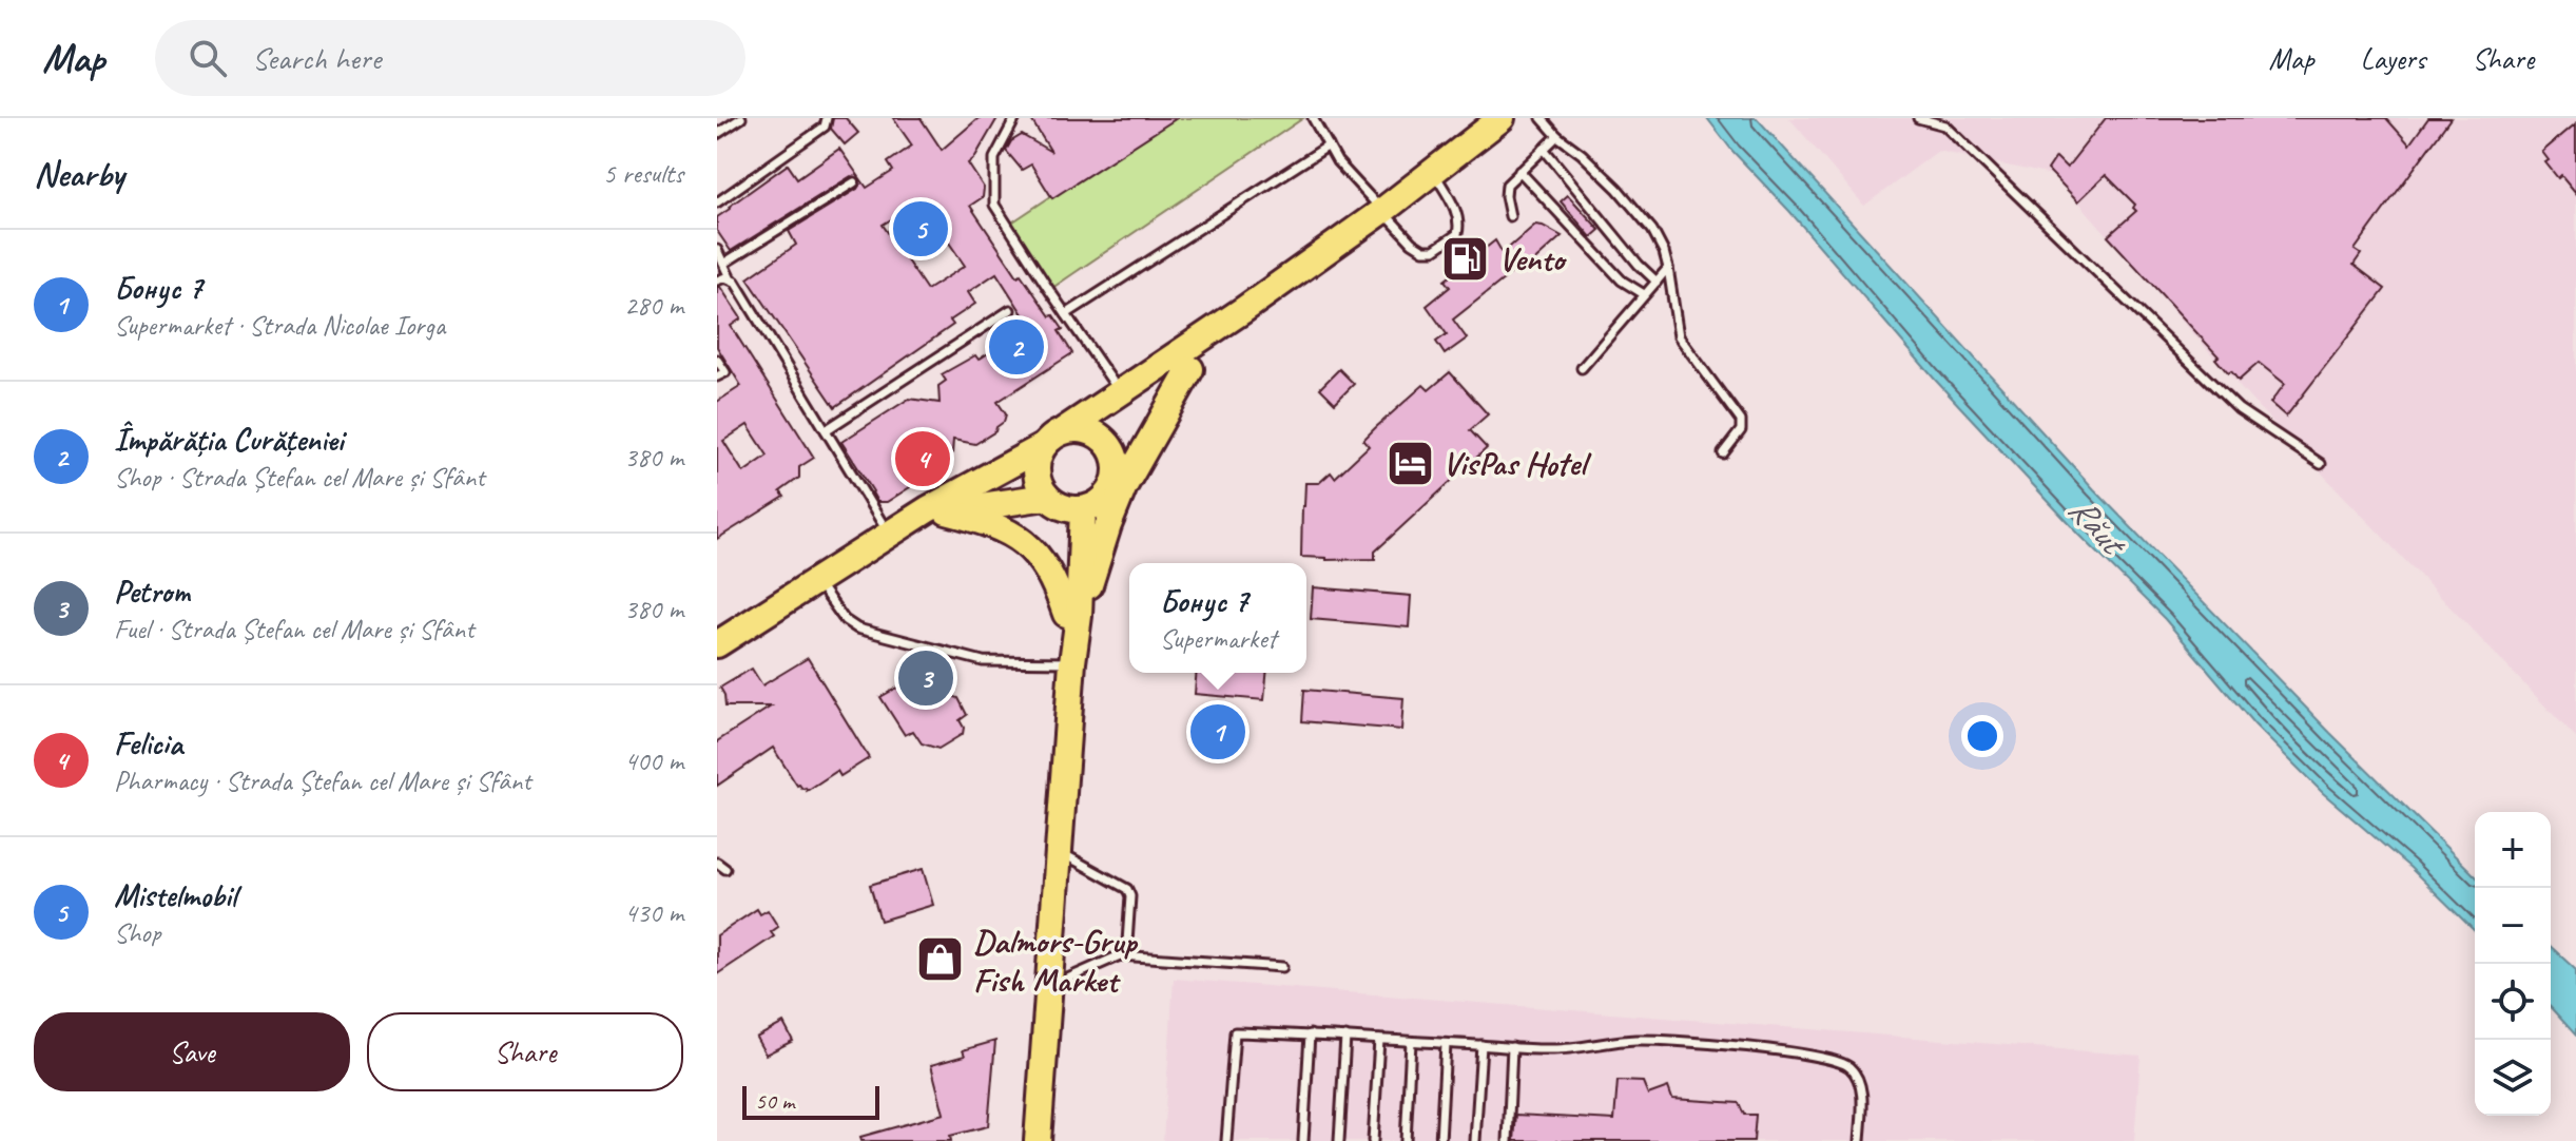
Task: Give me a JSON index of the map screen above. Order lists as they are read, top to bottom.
{
  "water": ["Răut"],
  "places": {
    "fuel station": ["Vento"],
    "hotel": ["VisPas Hotel"],
    "shop": ["Dalmors-Grup Fish Market"]
  },
  "scale_bar": "50 m",
  "page": {
    "header": "Map",
    "search": "Search here",
    "nav": ["Map", "Layers", "Share"],
    "heading": ["Nearby", "5 results"],
    "pins": [
      "5",
      "2",
      "4",
      "3",
      "1"
    ],
    "list": [
      {
        "mark": "1",
        "name": "Бонус 7",
        "note": "Supermarket · Strada Nicolae Iorga",
        "value": "280 m"
      },
      {
        "mark": "2",
        "name": "Împărăția Curățeniei",
        "note": "Shop · Strada Ștefan cel Mare și Sfânt",
        "value": "380 m"
      },
      {
        "mark": "3",
        "name": "Petrom",
        "note": "Fuel · Strada Ștefan cel Mare și Sfânt",
        "value": "380 m"
      },
      {
        "mark": "4",
        "name": "Felicia",
        "note": "Pharmacy · Strada Ștefan cel Mare și Sfânt",
        "value": "400 m"
      },
      {
        "mark": "5",
        "name": "Mistelmobil",
        "note": "Shop",
        "value": "430 m"
      }
    ],
    "popup": ["Бонус 7", "Supermarket"],
    "map_buttons": ["+", "−"],
    "buttons": ["Save", "Share"],
    "scale": "50 m"
  }
}
